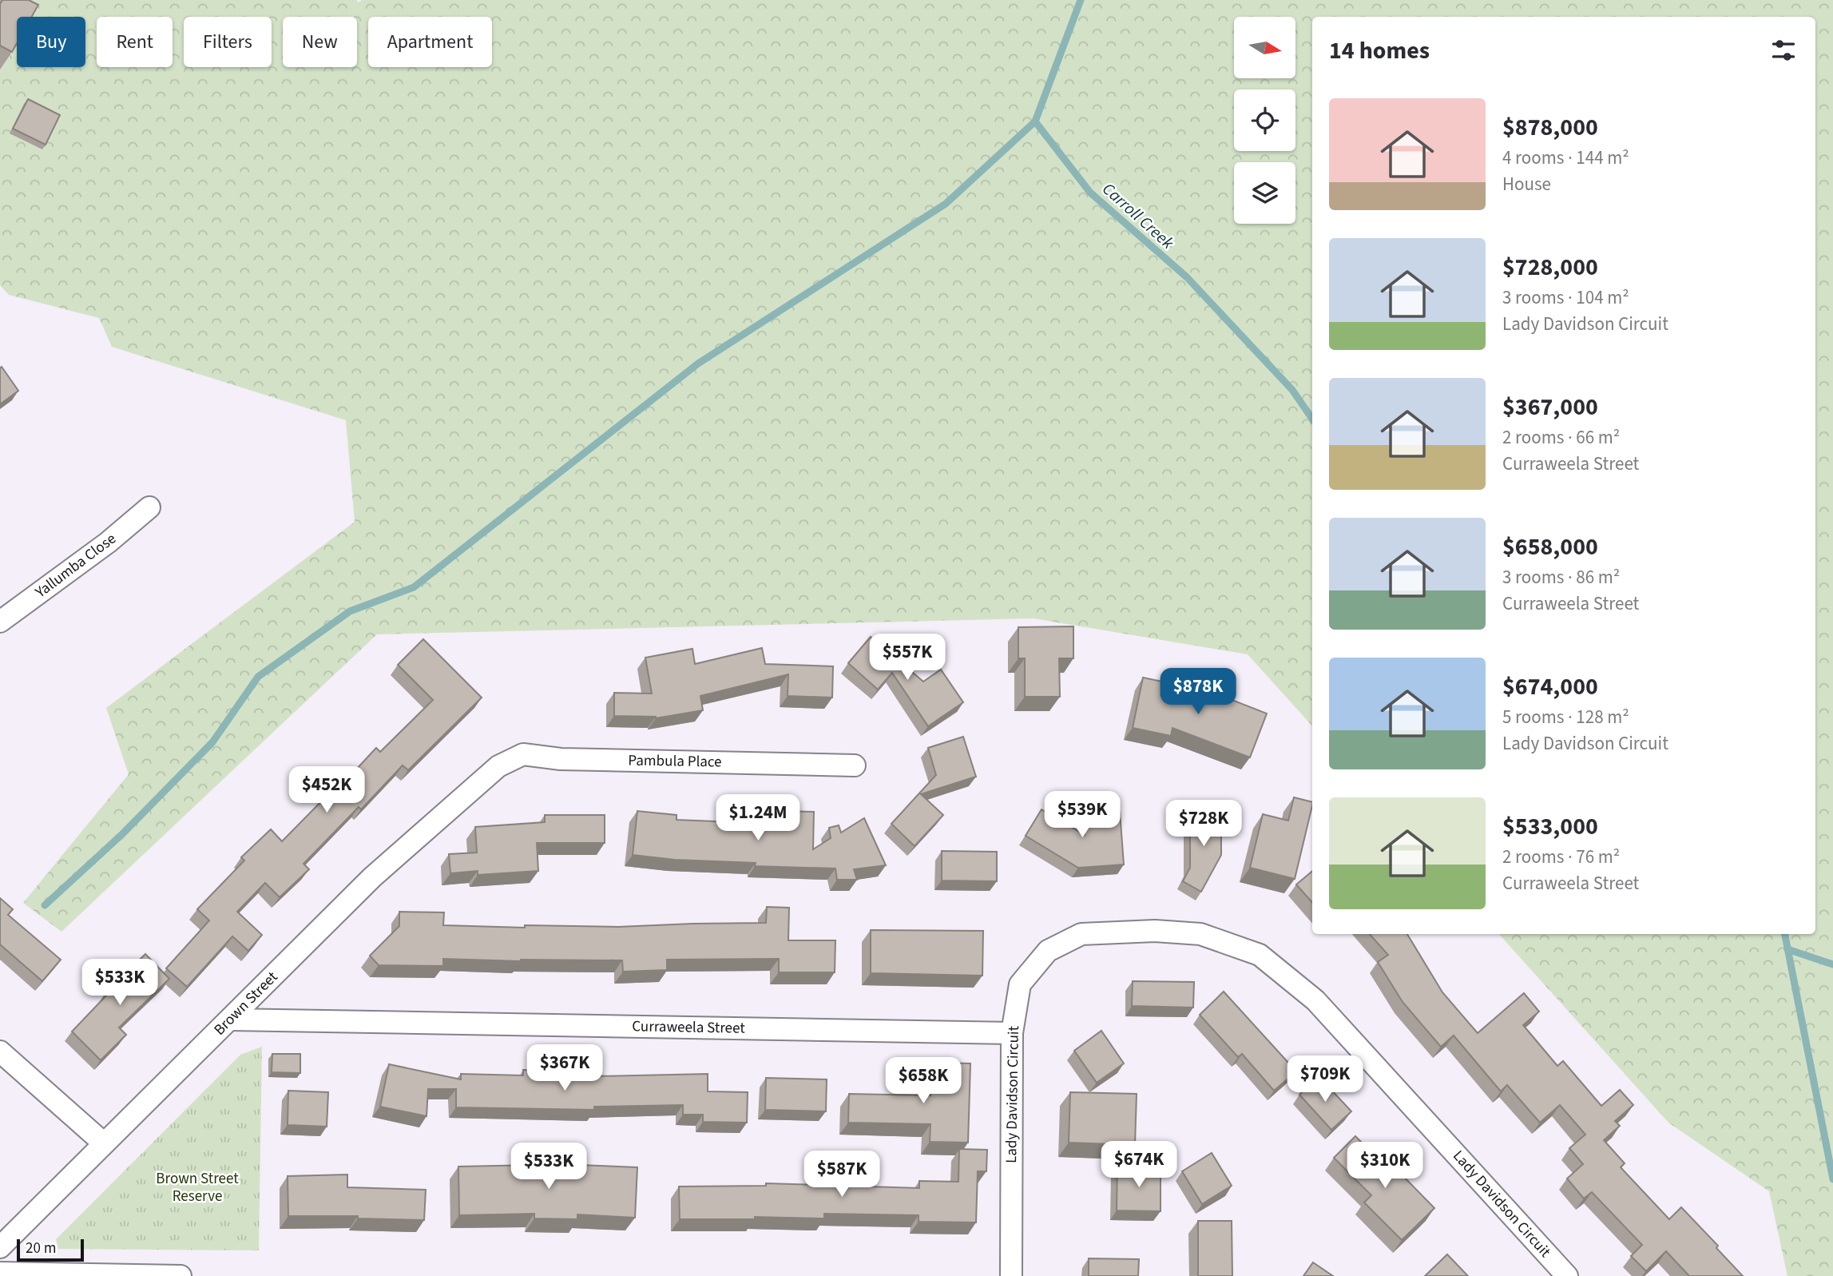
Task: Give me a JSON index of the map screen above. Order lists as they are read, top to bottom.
{
  "streets": {
    "street": [
      "Yallumba Close",
      "Pambula Place",
      "Brown Street",
      "Curraweela Street",
      "Lady Davidson Circuit"
    ]
  },
  "crossings": [
    ["Pambula Place", "Brown Street"],
    ["Brown Street", "Curraweela Street"],
    ["Curraweela Street", "Lady Davidson Circuit"]
  ],
  "water": ["Carroll Creek"],
  "parks": ["Brown Street Reserve"],
  "scale_bar": "20 m",
  "north": "right",
  "page": {
    "chip": [
      "Buy",
      "Rent",
      "Filters",
      "New",
      "Apartment"
    ],
    "heading": "14 homes",
    "list": [
      {
        "name": "$878,000",
        "note": "4 rooms · 144 m² · House"
      },
      {
        "name": "$728,000",
        "note": "3 rooms · 104 m² · Lady Davidson Circuit"
      },
      {
        "name": "$367,000",
        "note": "2 rooms · 66 m² · Curraweela Street"
      },
      {
        "name": "$658,000",
        "note": "3 rooms · 86 m² · Curraweela Street"
      },
      {
        "name": "$674,000",
        "note": "5 rooms · 128 m² · Lady Davidson Circuit"
      },
      {
        "name": "$533,000",
        "note": "2 rooms · 76 m² · Curraweela Street"
      }
    ],
    "price": [
      "$557K",
      "$878K",
      "$452K",
      "$539K",
      "$1.24M",
      "$728K",
      "$533K",
      "$367K",
      "$709K",
      "$658K",
      "$674K",
      "$310K",
      "$533K",
      "$587K"
    ],
    "scale": "20 m"
  }
}
